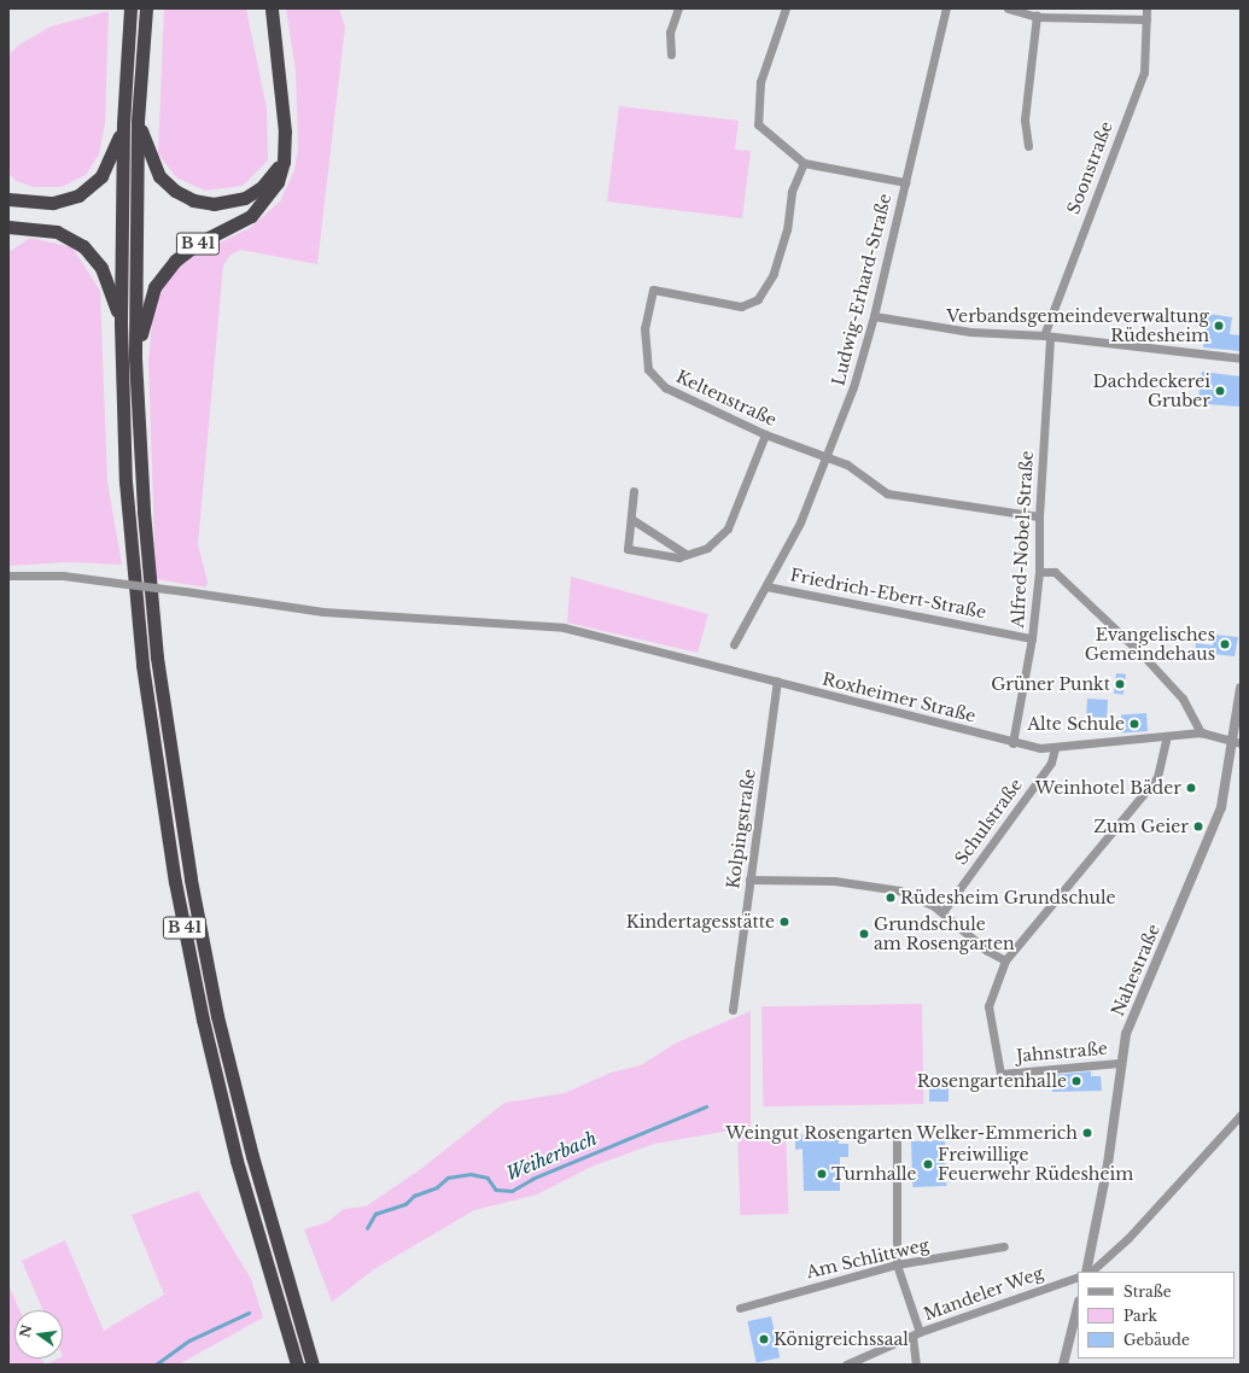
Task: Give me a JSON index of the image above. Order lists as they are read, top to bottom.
{
  "streets": {
    "highway": ["B 41"],
    "street": [
      "Soonstraße",
      "Ludwig-Erhard-Straße",
      "Keltenstraße",
      "Alfred-Nobel-Straße",
      "Friedrich-Ebert-Straße",
      "Roxheimer Straße",
      "Schulstraße",
      "Kolpingstraße",
      "Nahestraße",
      "Jahnstraße",
      "Am Schlittweg",
      "Mandeler Weg"
    ]
  },
  "crossings": [
    ["Soonstraße", "Alfred-Nobel-Straße"],
    ["Ludwig-Erhard-Straße", "Keltenstraße"],
    ["Ludwig-Erhard-Straße", "Friedrich-Ebert-Straße"],
    ["Keltenstraße", "Alfred-Nobel-Straße"],
    ["Alfred-Nobel-Straße", "Friedrich-Ebert-Straße"],
    ["Alfred-Nobel-Straße", "Roxheimer Straße"],
    ["Roxheimer Straße", "Schulstraße"],
    ["Roxheimer Straße", "Kolpingstraße"],
    ["Roxheimer Straße", "Nahestraße"],
    ["Roxheimer Straße", "Jahnstraße"],
    ["Nahestraße", "Jahnstraße"]
  ],
  "water": ["Weiherbach"],
  "places": [
    "Verbandsgemeindeverwaltung Rüdesheim",
    "Dachdeckerei Gruber",
    "Evangelisches Gemeindehaus",
    "Grüner Punkt",
    "Alte Schule",
    "Weinhotel Bäder",
    "Zum Geier",
    "Rüdesheim Grundschule",
    "Kindertagesstätte",
    "Grundschule am Rosengarten",
    "Rosengartenhalle",
    "Weingut Rosengarten Welker-Emmerich",
    "Freiwillige Feuerwehr Rüdesheim",
    "Turnhalle",
    "Königreichssaal"
  ],
  "legend": ["Straße", "Park", "Gebäude"],
  "north": "left"
}
